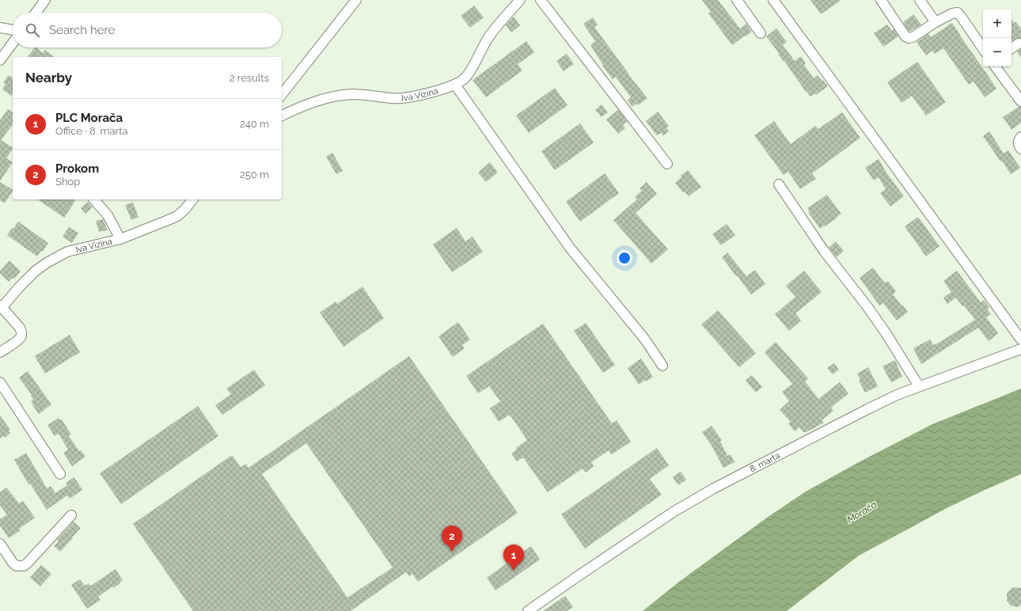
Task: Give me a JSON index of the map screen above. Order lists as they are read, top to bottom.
{
  "streets": {
    "street": ["Iva Vizina", "8. marta"]
  },
  "water": ["Morača"],
  "page": {
    "map_buttons": ["+", "−"],
    "search": "Search here",
    "heading": ["Nearby", "2 results"],
    "list": [
      {
        "mark": "1",
        "name": "PLC Morača",
        "note": "Office · 8. marta",
        "value": "240 m"
      },
      {
        "mark": "2",
        "name": "Prokom",
        "note": "Shop",
        "value": "250 m"
      }
    ],
    "pins": ["2", "1"]
  }
}
